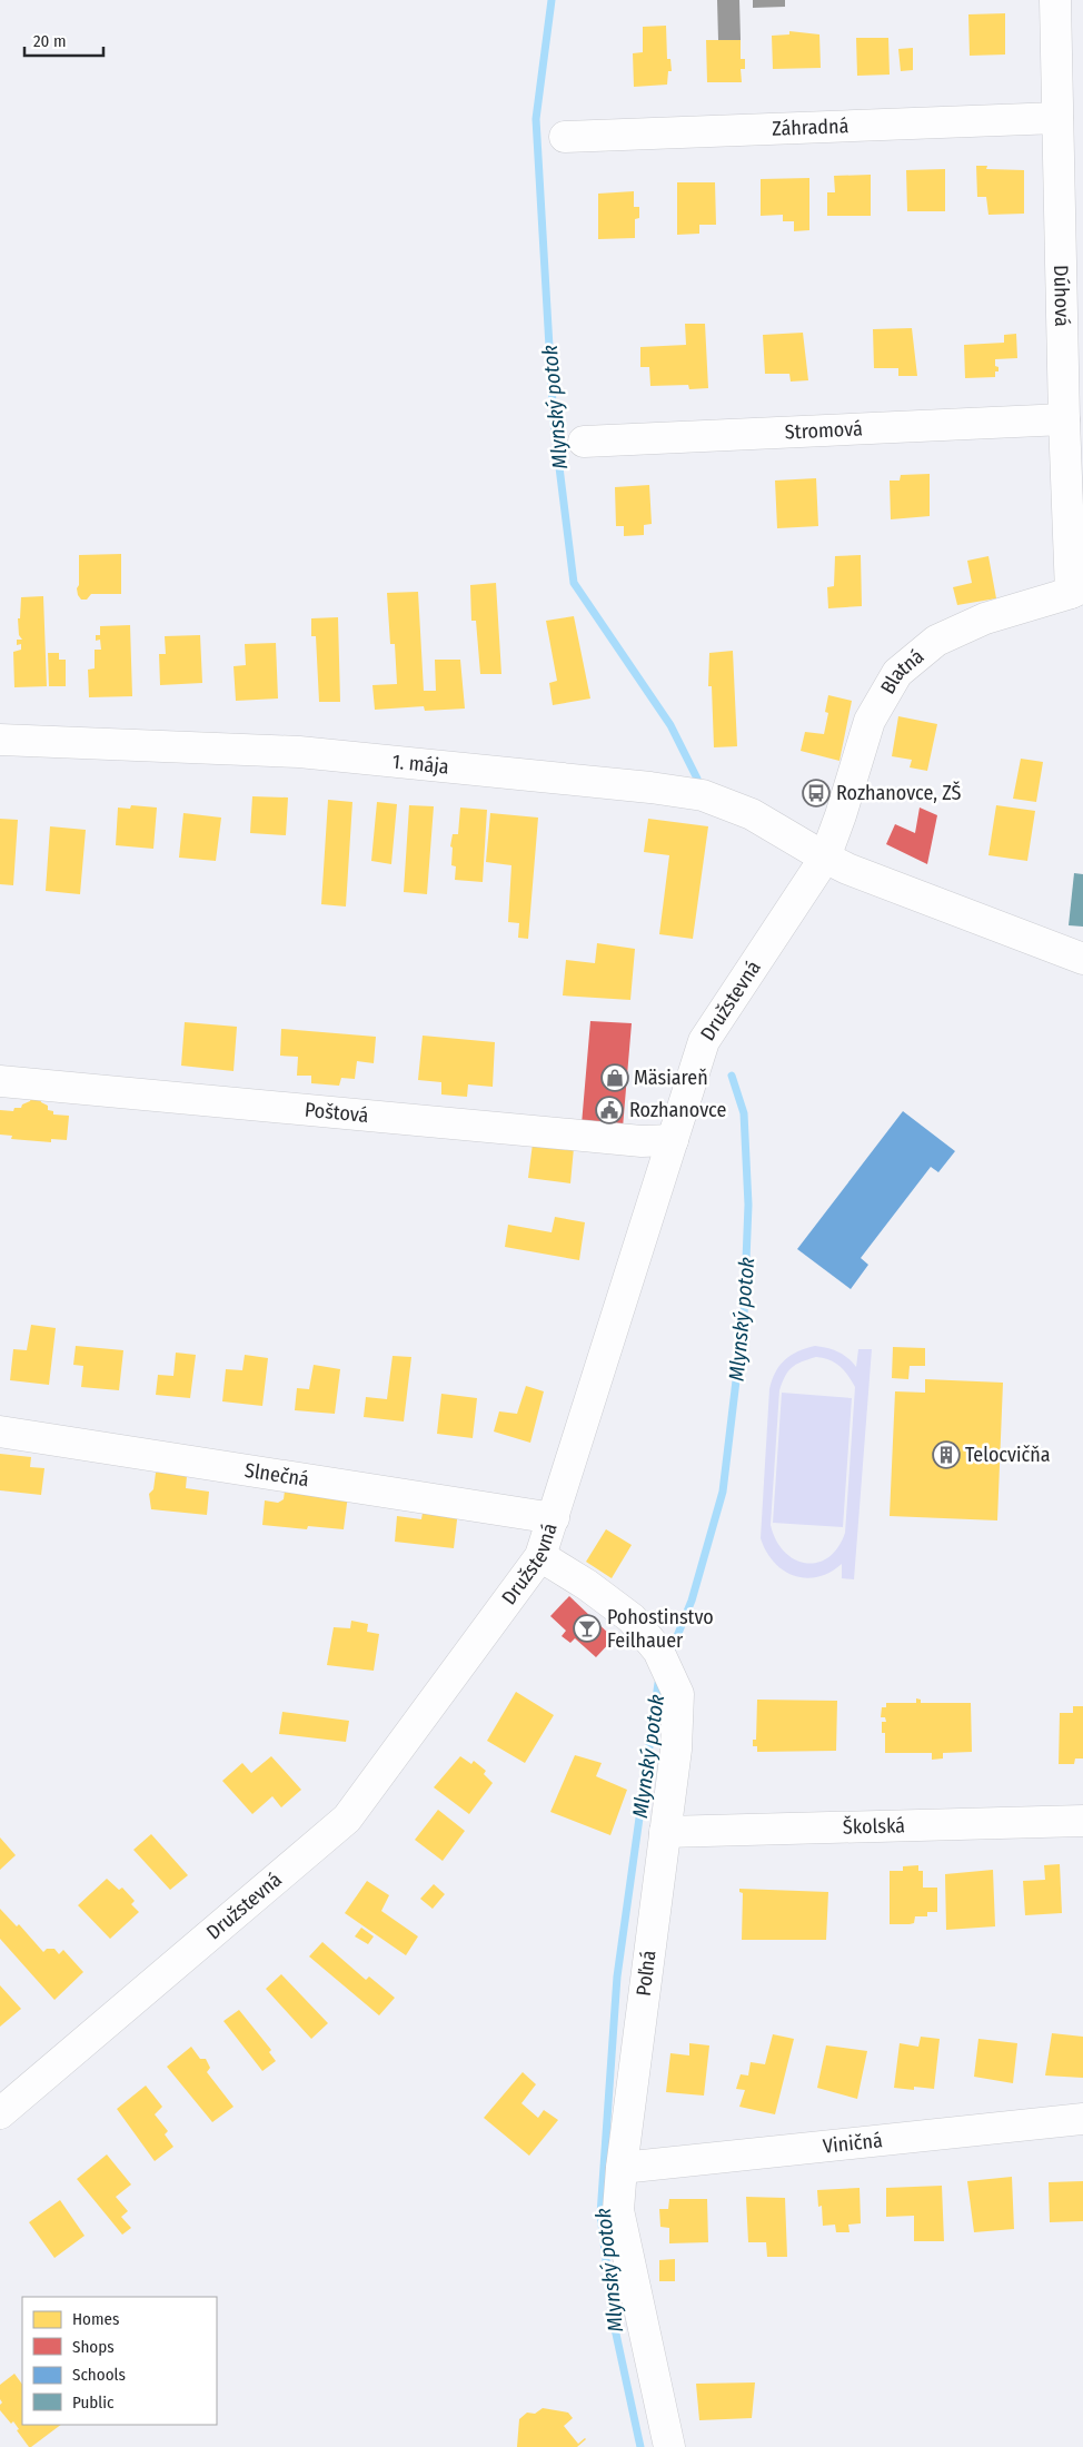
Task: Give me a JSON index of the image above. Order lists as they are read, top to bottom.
{
  "streets": {
    "street": [
      "Záhradná",
      "Dúhová",
      "Stromová",
      "Blatná",
      "1. mája",
      "Družstevná",
      "Poštová",
      "Slnečná",
      "Školská",
      "Poľná",
      "Viničná"
    ]
  },
  "crossings": [
    ["Záhradná", "Dúhová"],
    ["Dúhová", "Stromová"],
    ["Dúhová", "Blatná"],
    ["Blatná", "1. mája"],
    ["Blatná", "Družstevná"],
    ["1. mája", "Družstevná"],
    ["Družstevná", "Poštová"],
    ["Družstevná", "Slnečná"],
    ["Družstevná", "Poľná"],
    ["Školská", "Poľná"],
    ["Poľná", "Viničná"]
  ],
  "water": ["Mlynský potok"],
  "places": {
    "bus stop": ["Rozhanovce, ZŠ"],
    "shop": ["Mäsiareň"],
    "public building": ["Rozhanovce"],
    "building": ["Telocvičňa"],
    "bar": ["Pohostinstvo Feilhauer"]
  },
  "legend": [
    "Homes",
    "Shops",
    "Schools",
    "Public"
  ],
  "scale_bar": "20 m"
}
